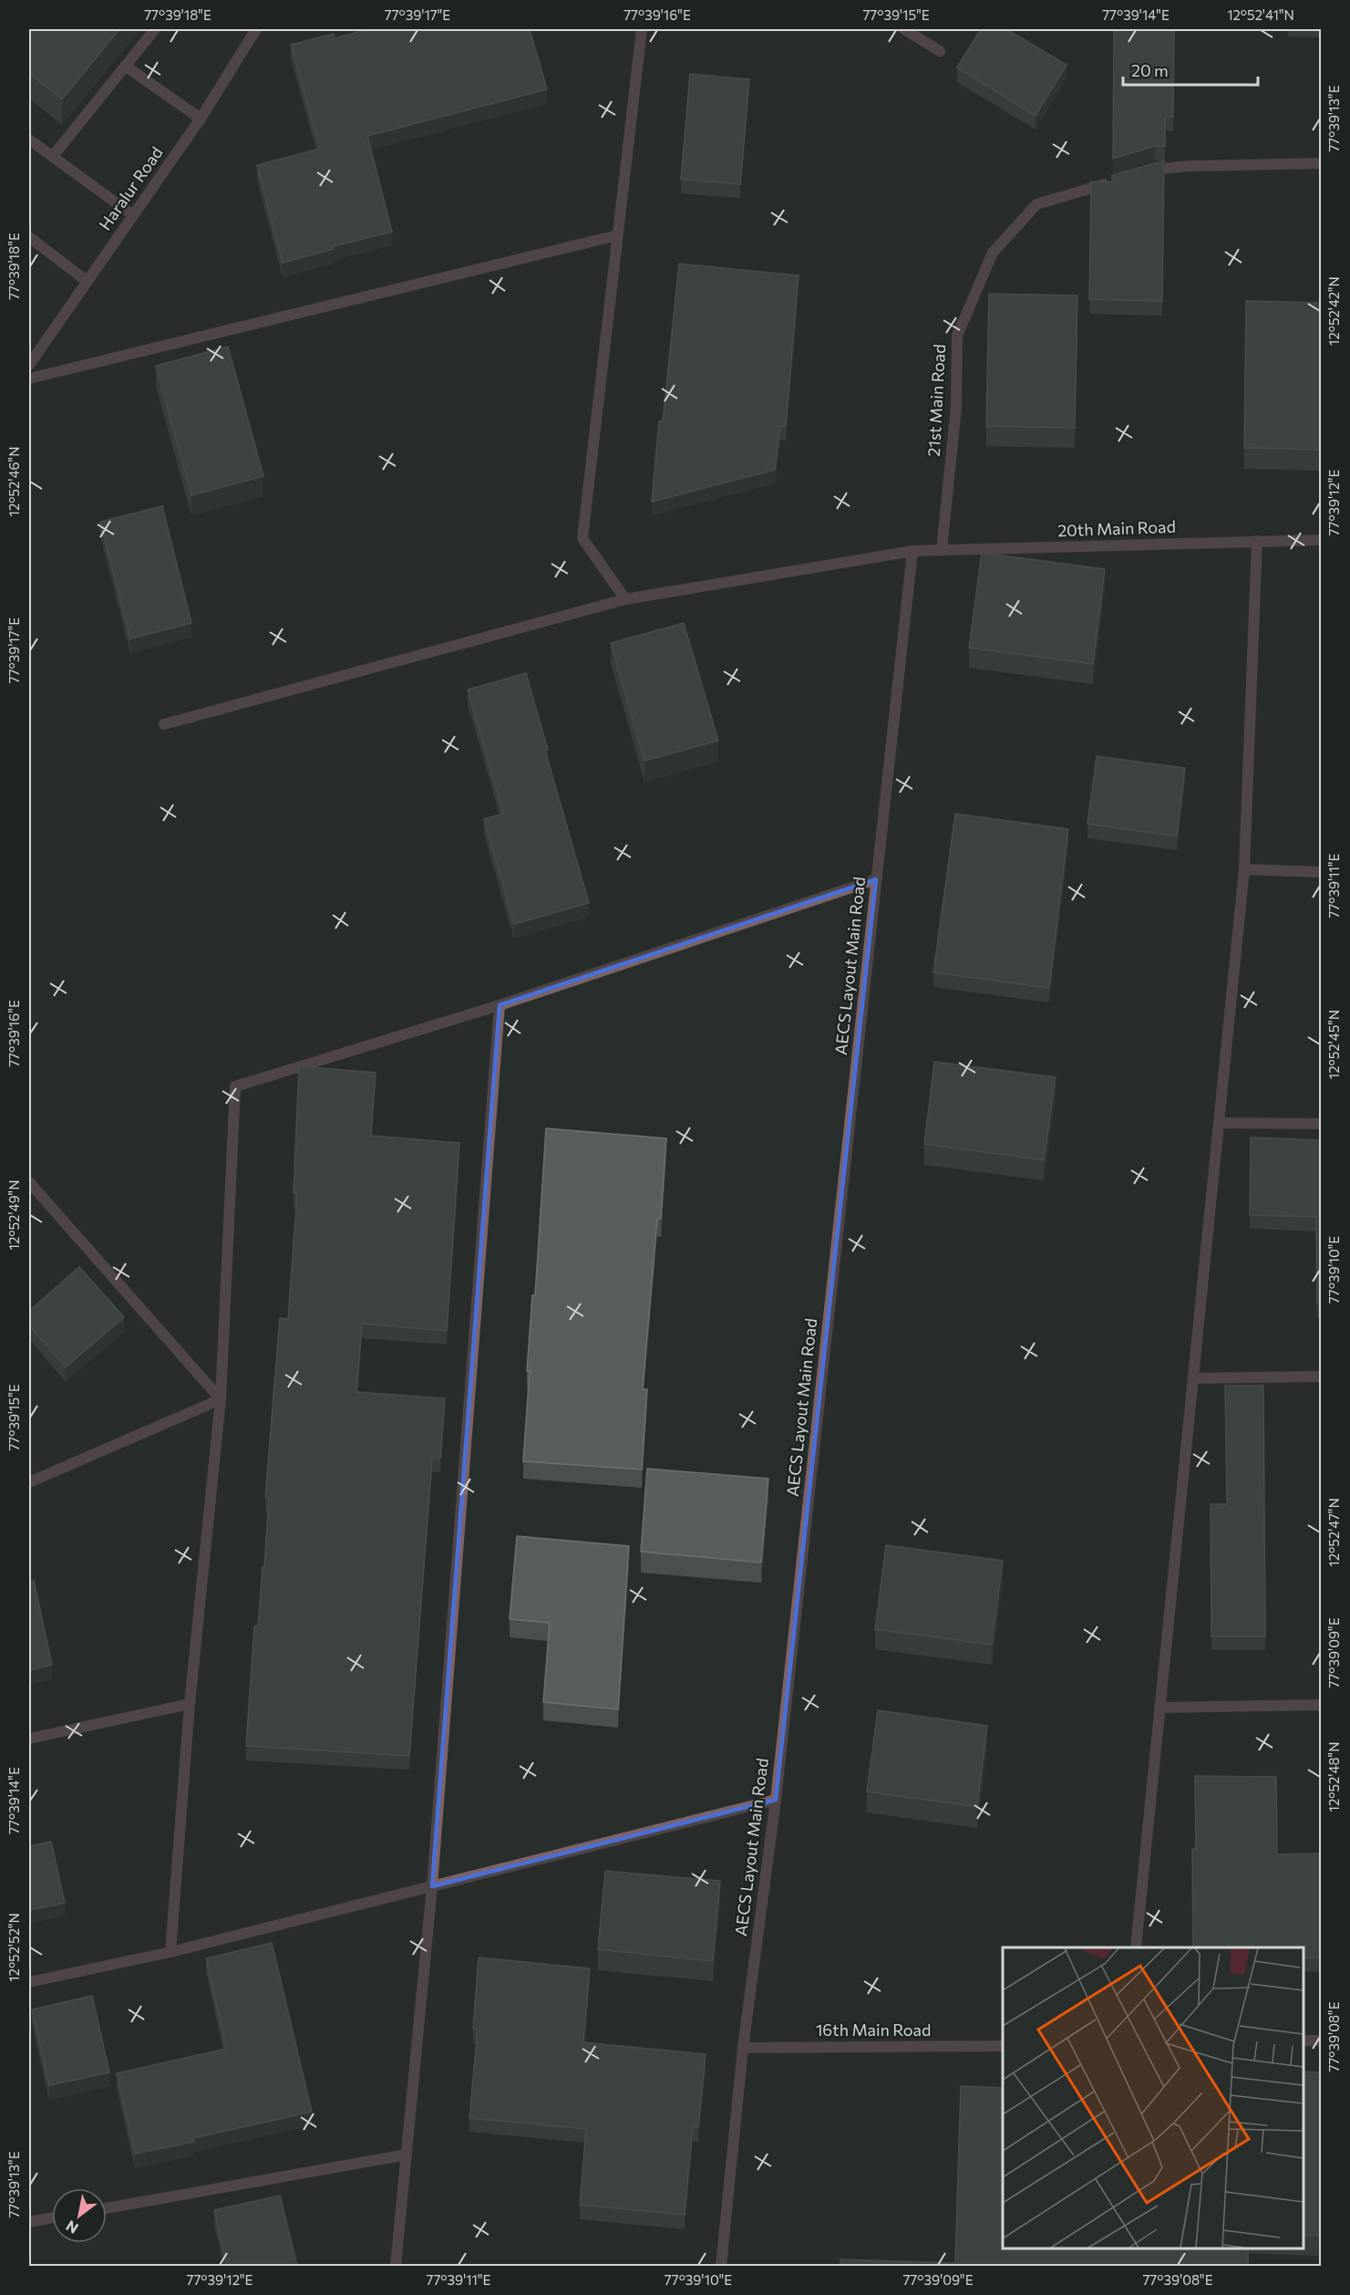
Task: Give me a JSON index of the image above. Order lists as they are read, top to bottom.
{
  "streets": {
    "street": [
      "Haralur Road",
      "21st Main Road",
      "20th Main Road",
      "AECS Layout Main Road",
      "16th Main Road"
    ]
  },
  "crossings": [
    ["21st Main Road", "20th Main Road"],
    ["20th Main Road", "AECS Layout Main Road"],
    ["AECS Layout Main Road", "16th Main Road"]
  ],
  "scale_bar": "20 m",
  "north": "bottom left",
  "coordinates": [
    "77°39'18\"E",
    "77°39'17\"E",
    "77°39'16\"E",
    "77°39'15\"E",
    "77°39'14\"E",
    "12°52'41\"N",
    "77°39'13\"E",
    "12°52'42\"N",
    "12°52'46\"N",
    "77°39'12\"E",
    "77°39'11\"E",
    "12°52'45\"N",
    "12°52'49\"N",
    "77°39'10\"E",
    "12°52'47\"N",
    "77°39'09\"E",
    "12°52'48\"N",
    "12°52'52\"N",
    "77°39'08\"E"
  ]
}
